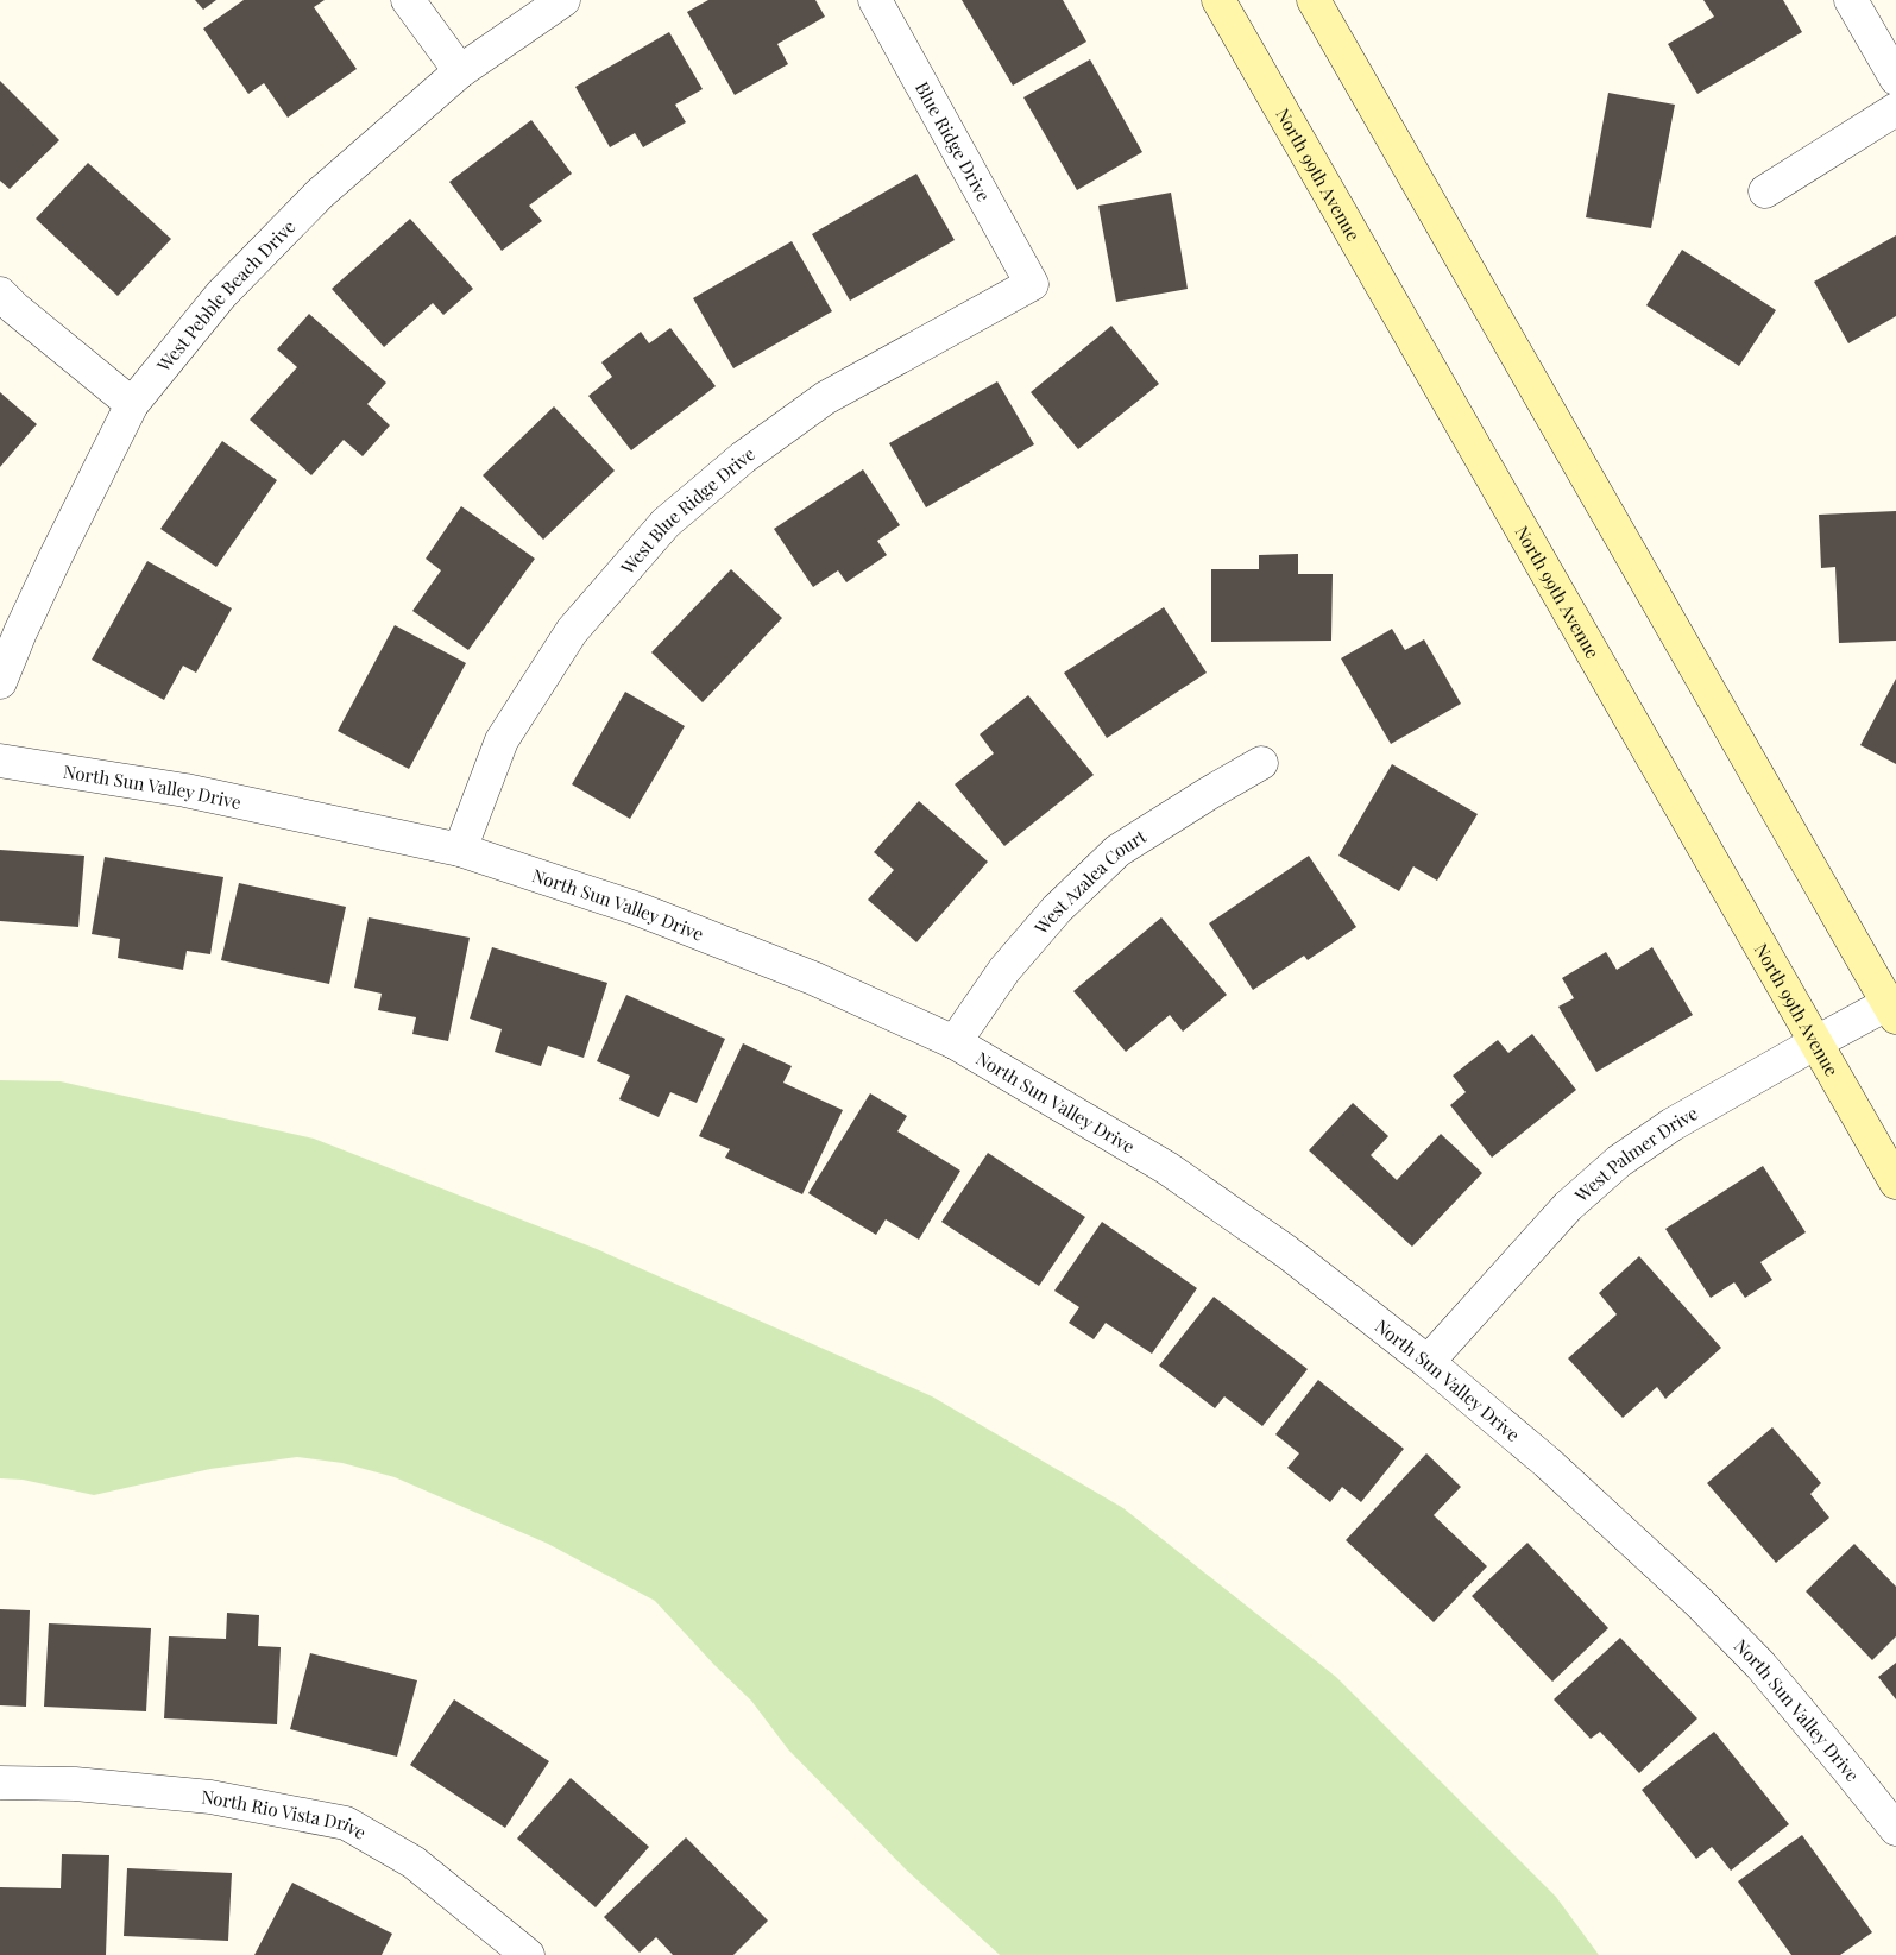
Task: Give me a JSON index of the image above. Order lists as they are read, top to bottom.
{
  "streets": {
    "main road": ["North 99th Avenue"],
    "street": [
      "Blue Ridge Drive",
      "West Pebble Beach Drive",
      "West Blue Ridge Drive",
      "North Sun Valley Drive",
      "West Azalea Court",
      "West Palmer Drive",
      "North Rio Vista Drive"
    ]
  },
  "crossings": [
    ["Blue Ridge Drive", "West Blue Ridge Drive"],
    ["North 99th Avenue", "West Palmer Drive"],
    ["West Blue Ridge Drive", "North Sun Valley Drive"],
    ["North Sun Valley Drive", "West Azalea Court"],
    ["North Sun Valley Drive", "West Palmer Drive"]
  ]
}
